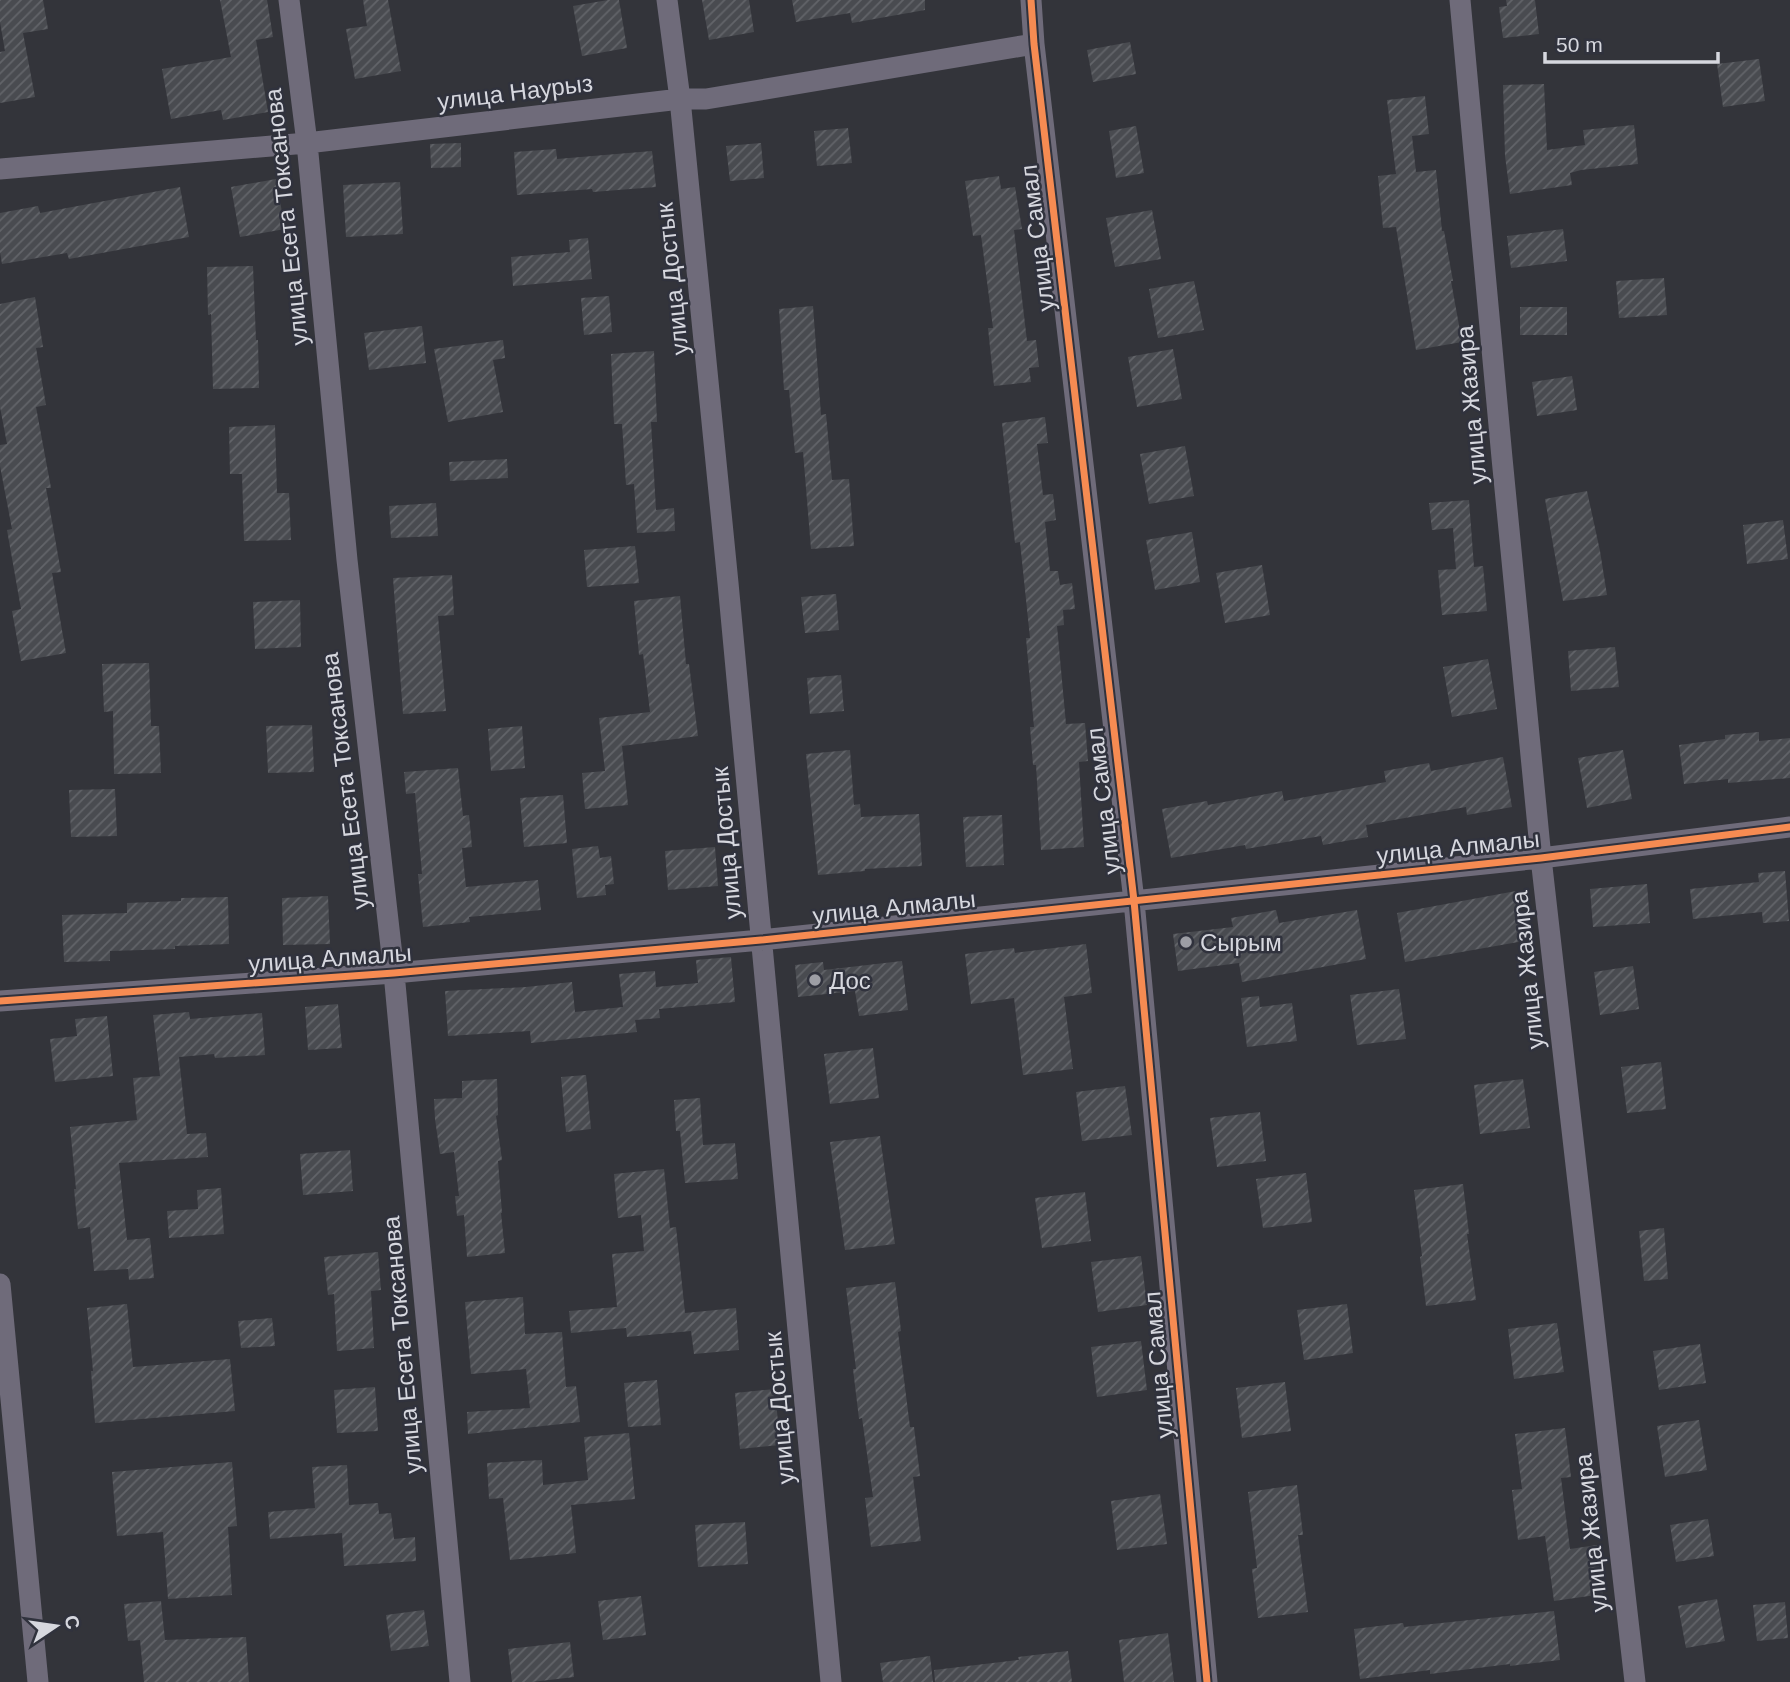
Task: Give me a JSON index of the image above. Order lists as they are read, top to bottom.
{
  "streets": {
    "street": [
      "улица Наурыз",
      "улица Есета Токсанова",
      "улица Самал",
      "улица Достык",
      "улица Жазира",
      "улица Алмалы"
    ]
  },
  "crossings": [
    ["улица Наурыз", "улица Есета Токсанова"],
    ["улица Наурыз", "улица Самал"],
    ["улица Наурыз", "улица Достык"],
    ["улица Есета Токсанова", "улица Алмалы"],
    ["улица Самал", "улица Алмалы"],
    ["улица Достык", "улица Алмалы"],
    ["улица Жазира", "улица Алмалы"]
  ],
  "places": ["Сырым", "Дос"],
  "scale_bar": "50 m",
  "north": "right"
}
